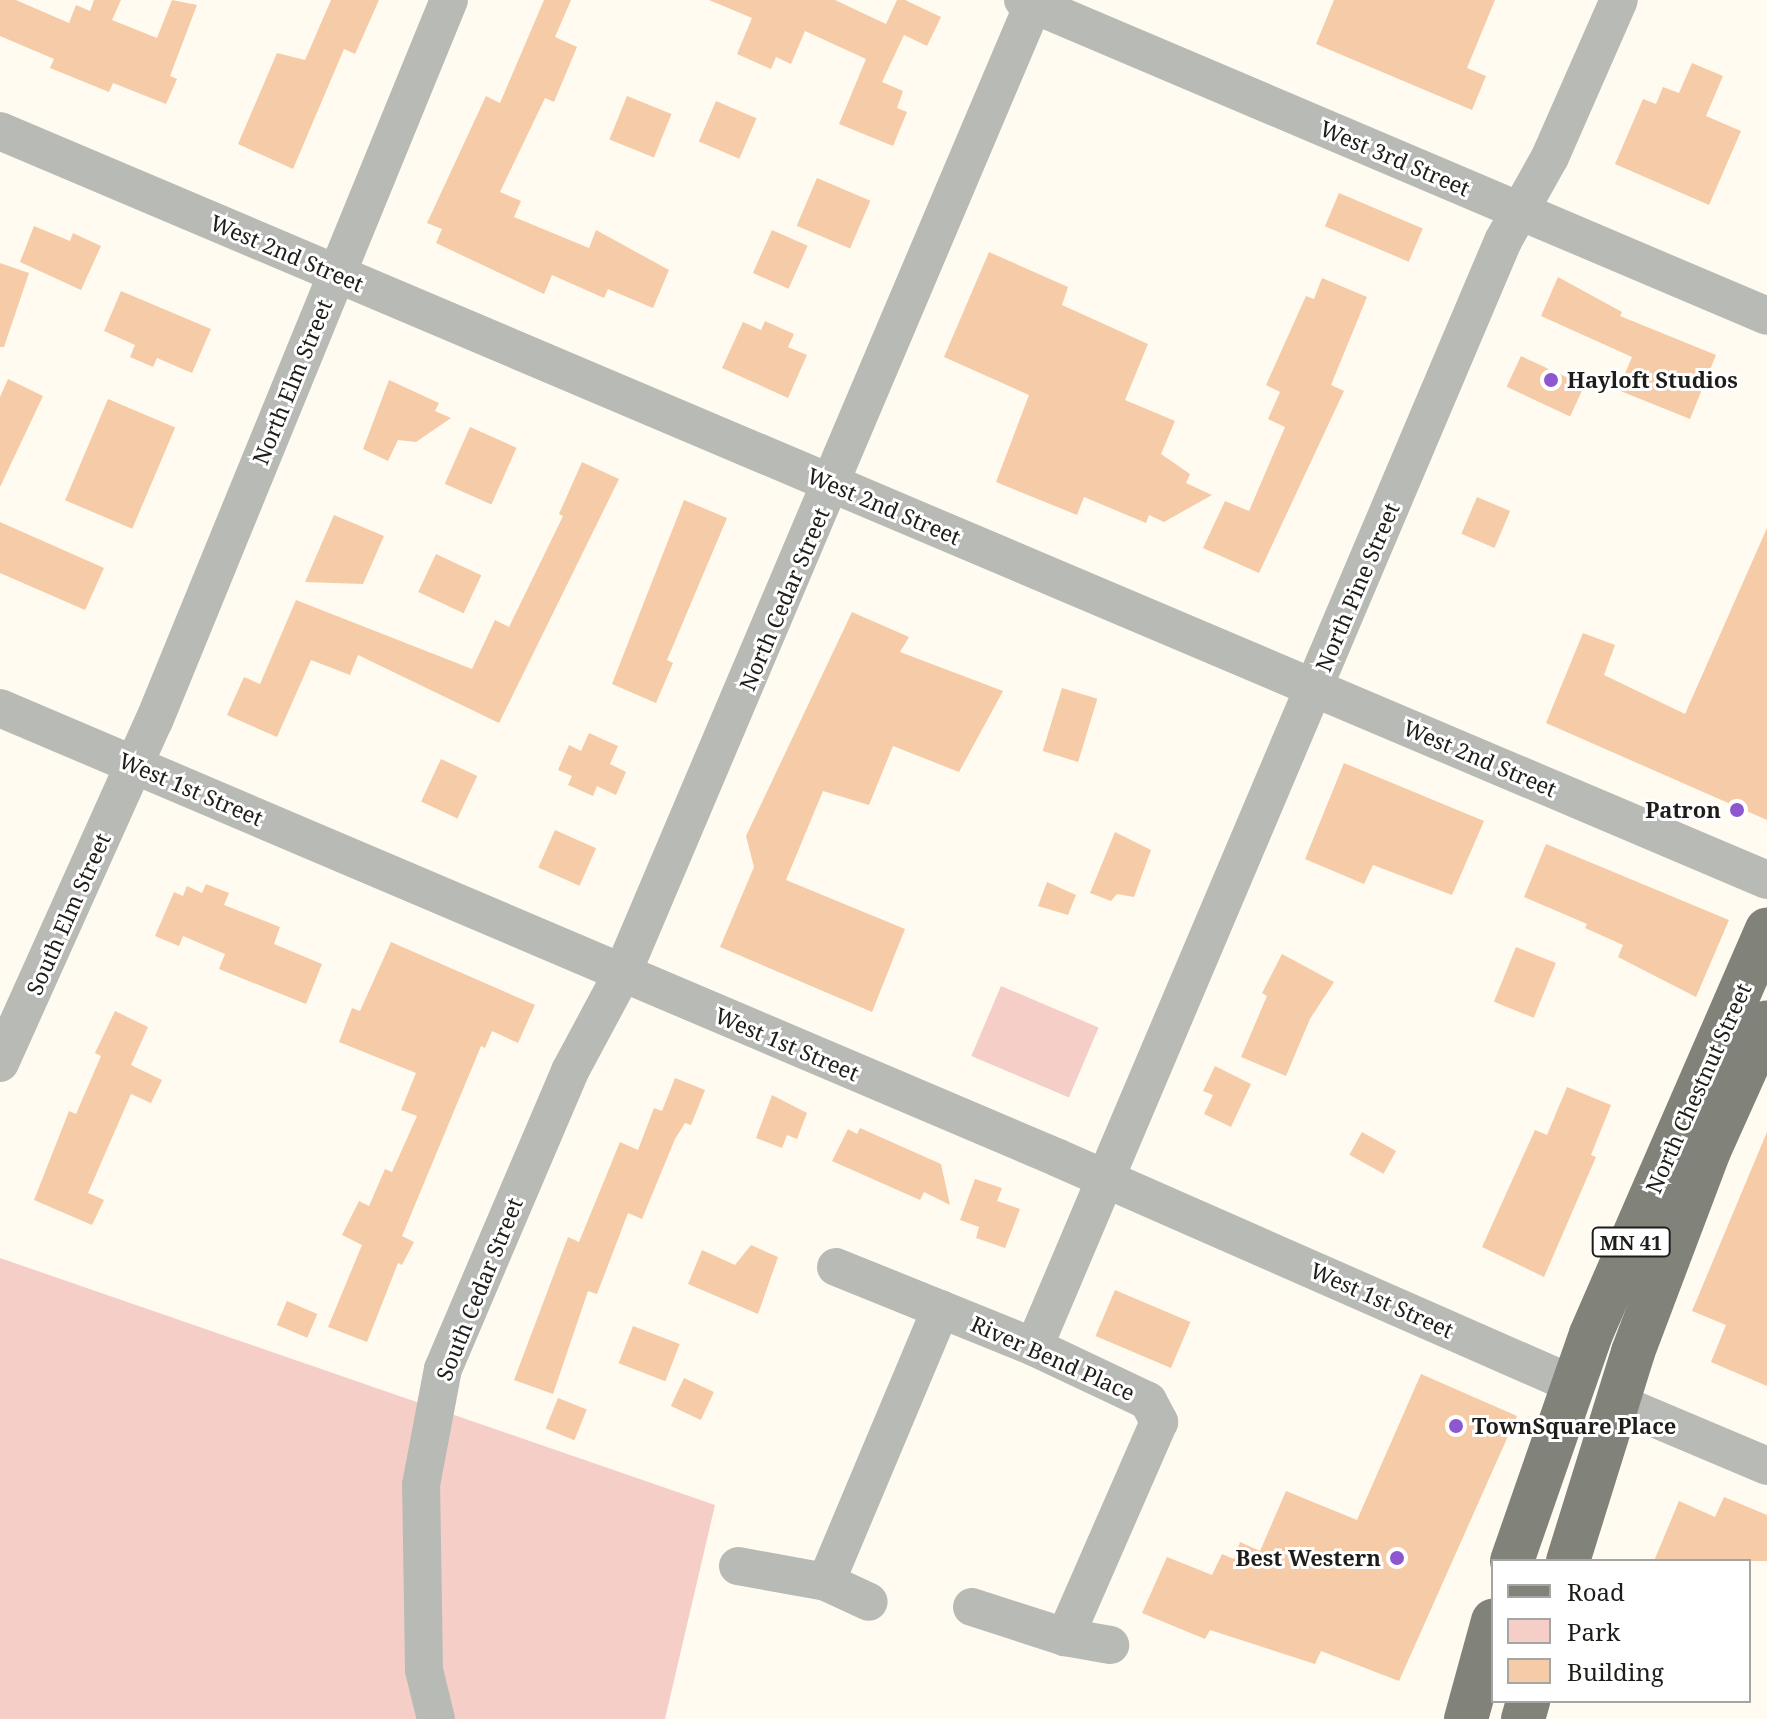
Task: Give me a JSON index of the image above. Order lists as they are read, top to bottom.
{
  "streets": {
    "main road": ["North Chestnut Street", "MN 41"],
    "street": [
      "West 3rd Street",
      "West 2nd Street",
      "North Elm Street",
      "North Pine Street",
      "North Cedar Street",
      "West 1st Street",
      "South Elm Street",
      "South Cedar Street",
      "River Bend Place"
    ]
  },
  "crossings": [
    ["West 3rd Street", "North Pine Street"],
    ["West 3rd Street", "North Cedar Street"],
    ["West 2nd Street", "North Elm Street"],
    ["West 2nd Street", "North Pine Street"],
    ["West 2nd Street", "North Cedar Street"],
    ["North Elm Street", "West 1st Street"],
    ["North Elm Street", "South Elm Street"],
    ["North Pine Street", "West 1st Street"],
    ["North Pine Street", "River Bend Place"],
    ["North Cedar Street", "West 1st Street"],
    ["North Cedar Street", "South Cedar Street"],
    ["West 1st Street", "South Elm Street"],
    ["West 1st Street", "North Chestnut Street"],
    ["West 1st Street", "South Cedar Street"]
  ],
  "places": [
    "Hayloft Studios",
    "Patron",
    "TownSquare Place",
    "Best Western"
  ],
  "legend": ["Road", "Park", "Building"]
}
